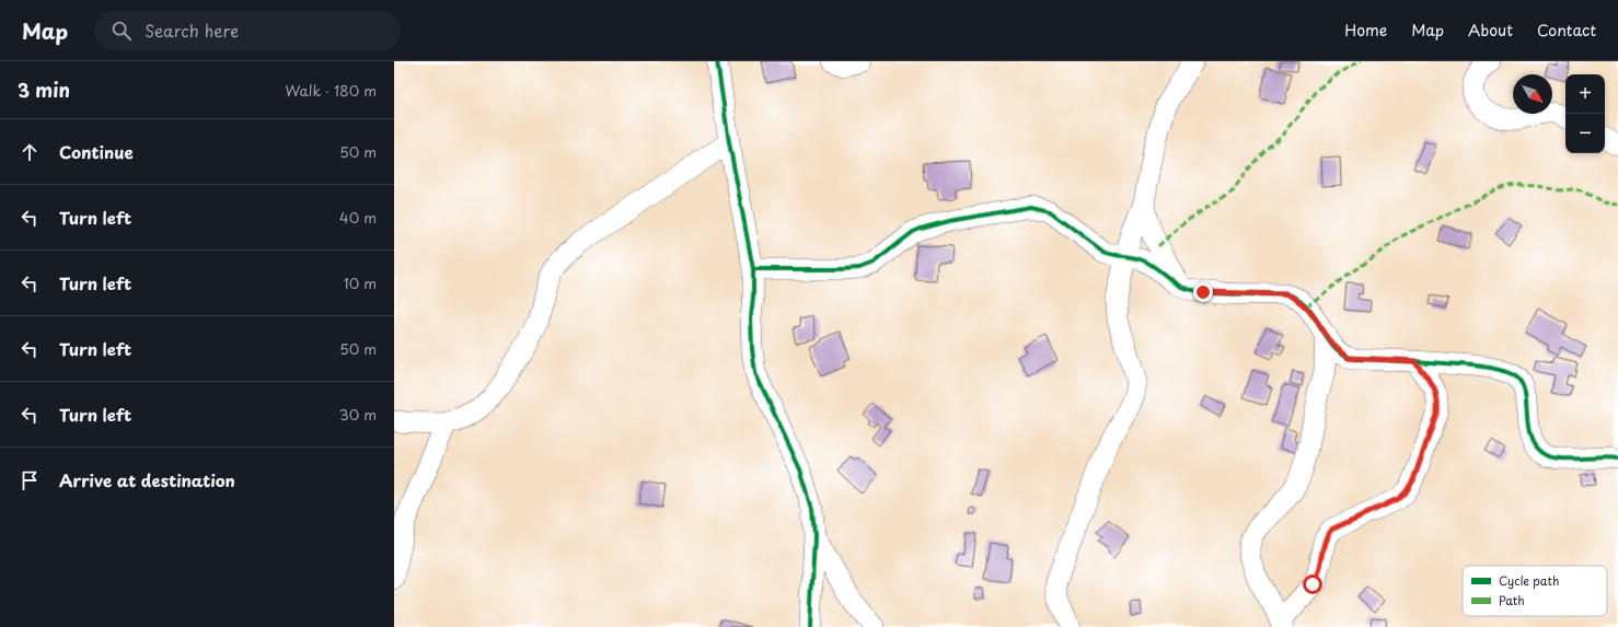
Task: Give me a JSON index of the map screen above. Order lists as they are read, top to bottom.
{
  "legend": ["Cycle path", "Path"],
  "north": "bottom right",
  "page": {
    "header": "Map",
    "search": "Search here",
    "nav": [
      "Home",
      "Map",
      "About",
      "Contact"
    ],
    "heading": ["3 min", "Walk · 180 m"],
    "map_buttons": ["+", "−"],
    "list": [
      ["Continue", "50 m"],
      ["Turn left", "40 m"],
      ["Turn left", "10 m"],
      ["Turn left", "50 m"],
      ["Turn left", "30 m"],
      "Arrive at destination"
    ]
  }
}
